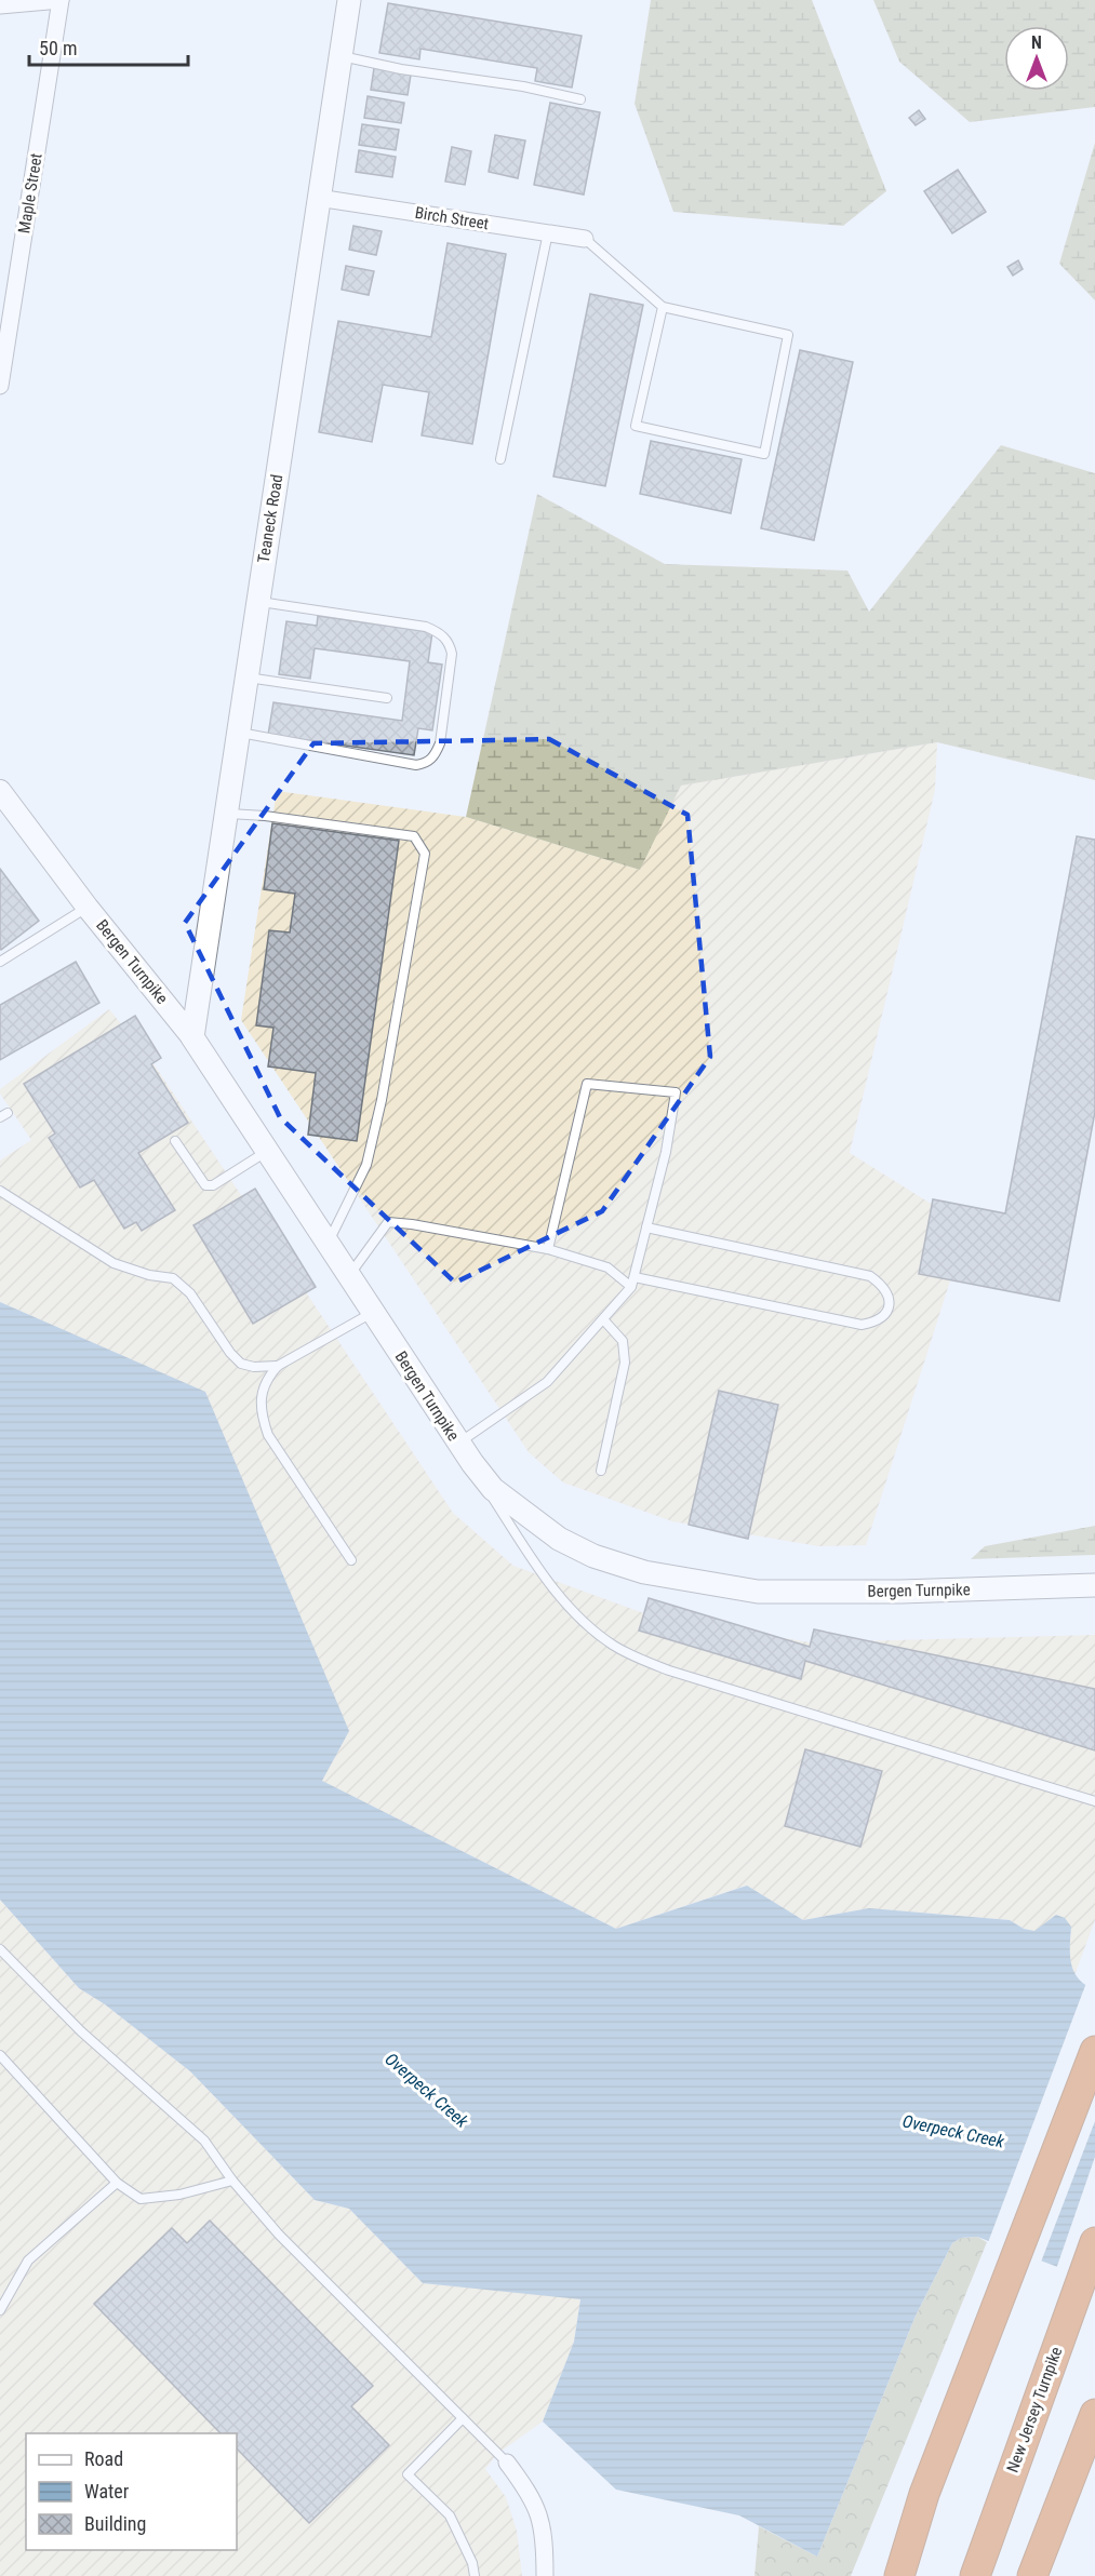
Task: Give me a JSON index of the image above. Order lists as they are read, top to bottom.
{
  "streets": {
    "highway": ["New Jersey Turnpike"],
    "main road": ["Teaneck Road", "Bergen Turnpike"],
    "street": ["Maple Street", "Birch Street"]
  },
  "crossings": [
    ["Birch Street", "Teaneck Road"],
    ["Teaneck Road", "Bergen Turnpike"]
  ],
  "water": ["Overpeck Creek"],
  "legend": ["Road", "Water", "Building"],
  "scale_bar": "50 m",
  "north": "top"
}
